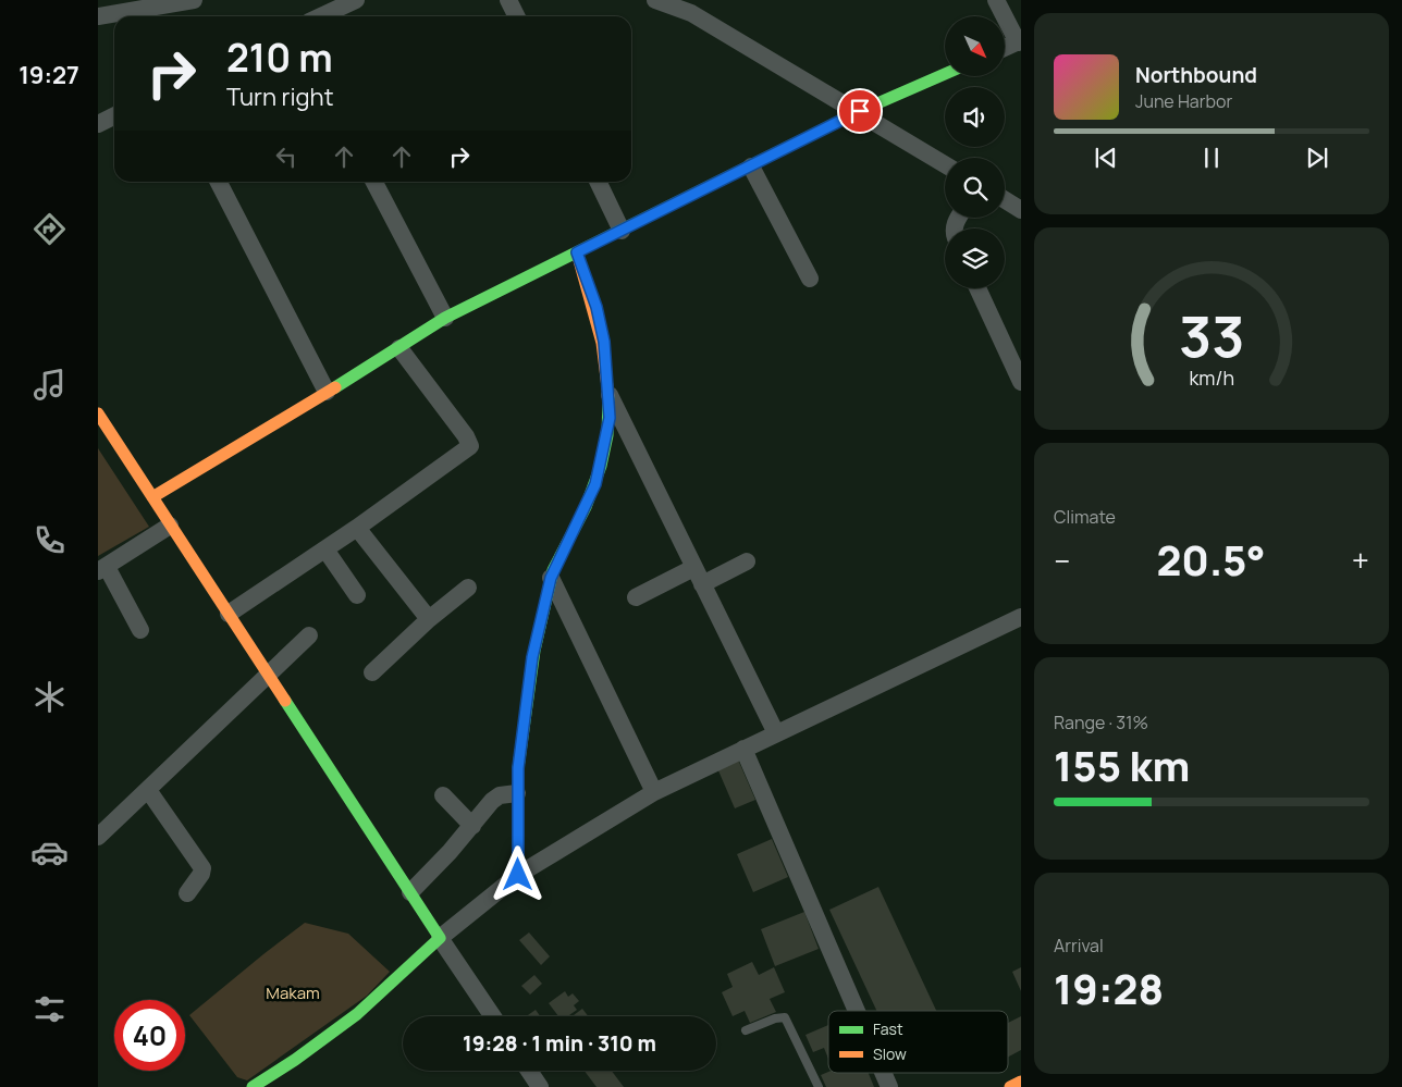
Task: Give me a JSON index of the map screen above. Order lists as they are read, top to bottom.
{
  "parks": ["Makam"],
  "legend": ["Fast", "Slow"],
  "north": "bottom right",
  "page": {
    "tabs": "19:27",
    "turn": ["210 m", "Turn right"],
    "song": ["Northbound", "June Harbor"],
    "tile": [
      "Climate",
      ["Range · 31%", "155 km"],
      ["Arrival", "19:28"]
    ],
    "heat": ["−", "20.5°", "+"],
    "limit": "40",
    "trip": "19:28 · 1 min · 310 m",
    "gauge": ["33", "km/h"]
  }
}
